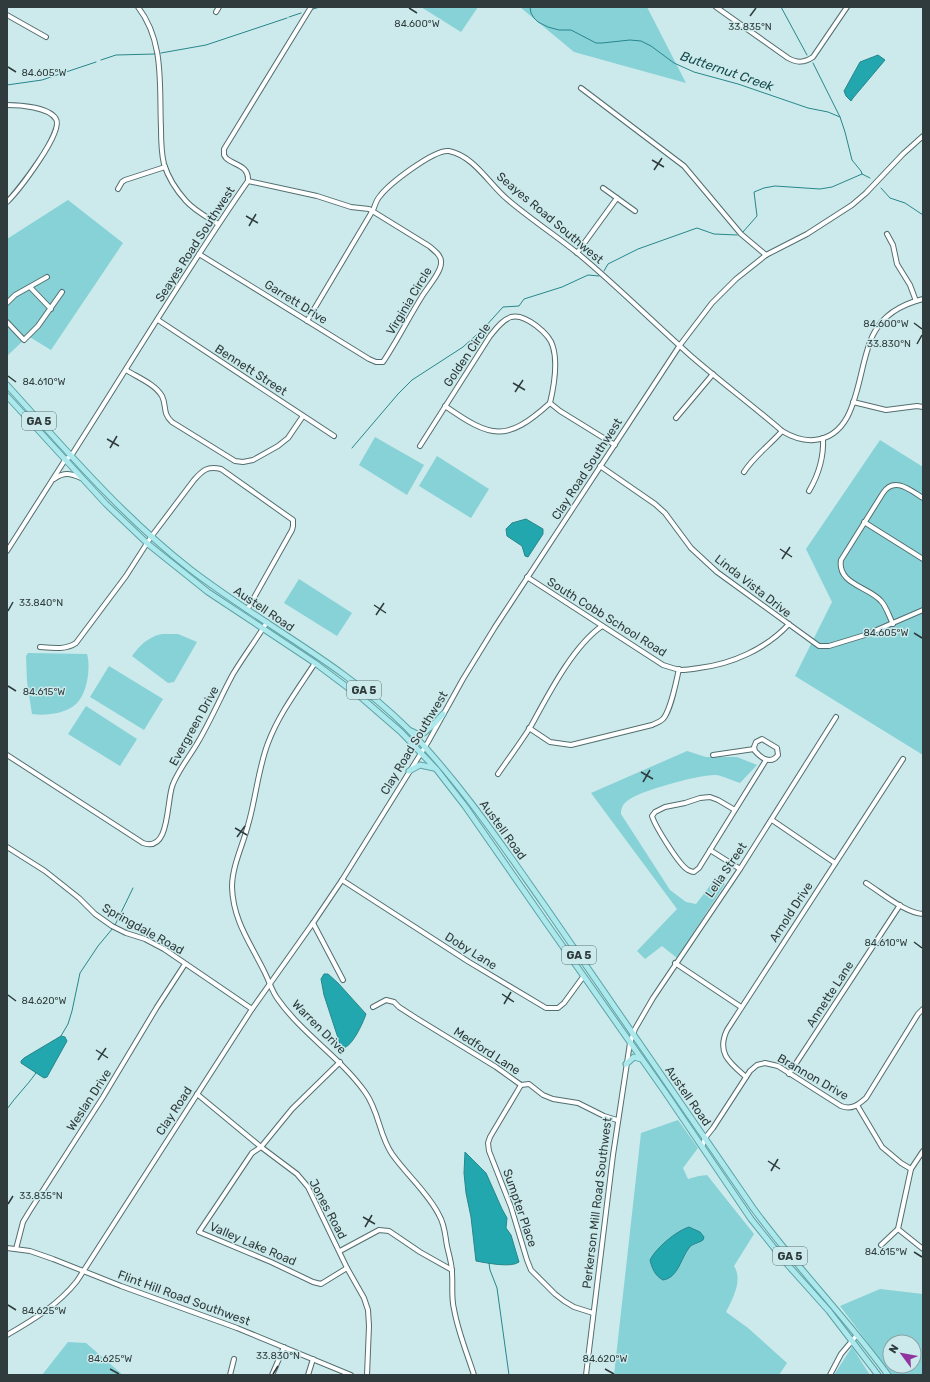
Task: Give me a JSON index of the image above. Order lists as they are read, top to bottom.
{
  "streets": {
    "main road": ["GA 5", "Austell Road"],
    "street": [
      "Seayes Road Southwest",
      "Virginia Circle",
      "Garrett Drive",
      "Golden Circle",
      "Bennett Street",
      "Clay Road Southwest",
      "Linda Vista Drive",
      "South Cobb School Road",
      "Evergreen Drive",
      "Lelia Street",
      "Arnold Drive",
      "Springdale Road",
      "Doby Lane",
      "Annette Lane",
      "Warren Drive",
      "Medford Lane",
      "Brannon Drive",
      "Weslan Drive",
      "Clay Road",
      "Perkerson Mill Road Southwest",
      "Sumpter Place",
      "Jones Road",
      "Valley Lake Road",
      "Flint Hill Road Southwest"
    ]
  },
  "crossings": [
    ["Seayes Road Southwest", "Virginia Circle"],
    ["Seayes Road Southwest", "Garrett Drive"],
    ["Seayes Road Southwest", "Bennett Street"],
    ["Seayes Road Southwest", "Clay Road Southwest"],
    ["Seayes Road Southwest", "Austell Road"],
    ["Virginia Circle", "Garrett Drive"],
    ["Clay Road Southwest", "Linda Vista Drive"],
    ["Clay Road Southwest", "Austell Road"],
    ["Clay Road Southwest", "South Cobb School Road"],
    ["Clay Road Southwest", "Doby Lane"],
    ["Clay Road Southwest", "Clay Road"],
    ["Linda Vista Drive", "South Cobb School Road"],
    ["Austell Road", "Evergreen Drive"],
    ["Austell Road", "Lelia Street"],
    ["Austell Road", "Doby Lane"],
    ["Austell Road", "Warren Drive"],
    ["Austell Road", "Brannon Drive"],
    ["Austell Road", "Perkerson Mill Road Southwest"],
    ["Lelia Street", "Perkerson Mill Road Southwest"],
    ["Arnold Drive", "Brannon Drive"],
    ["Springdale Road", "Weslan Drive"],
    ["Springdale Road", "Clay Road"],
    ["Doby Lane", "Clay Road"],
    ["Annette Lane", "Brannon Drive"],
    ["Warren Drive", "Clay Road"],
    ["Warren Drive", "Valley Lake Road"],
    ["Medford Lane", "Perkerson Mill Road Southwest"],
    ["Medford Lane", "Sumpter Place"],
    ["Weslan Drive", "Flint Hill Road Southwest"],
    ["Clay Road", "Jones Road"],
    ["Clay Road", "Flint Hill Road Southwest"],
    ["Perkerson Mill Road Southwest", "Sumpter Place"],
    ["Jones Road", "Valley Lake Road"]
  ],
  "water": ["Butternut Creek"],
  "north": "top left",
  "coordinates": [
    "84.600°W",
    "33.835°N",
    "84.605°W",
    "33.830°N",
    "84.610°W",
    "33.840°N",
    "84.615°W",
    "84.620°W",
    "84.625°W"
  ]
}
